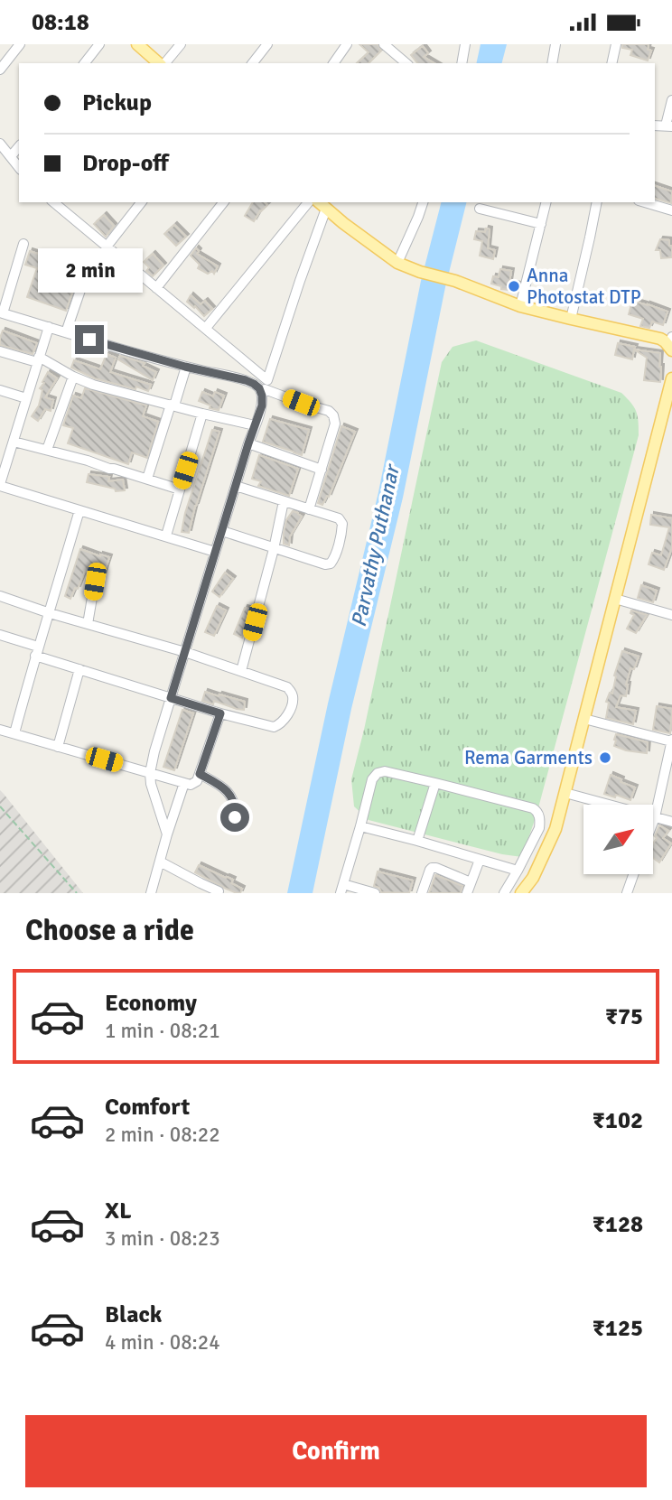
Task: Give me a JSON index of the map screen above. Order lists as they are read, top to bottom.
{
  "water": ["Parvathy Puthanar"],
  "places": ["Anna Photostat DTP", "Rema Garments"],
  "north": "top right",
  "page": {
    "status": "08:18",
    "banner": ["Pickup", "Drop-off"],
    "bubble": "2 min",
    "heading": "Choose a ride",
    "list": [
      {
        "name": "Economy",
        "note": "1 min · 08:21",
        "value": "₹75"
      },
      {
        "name": "Comfort",
        "note": "2 min · 08:22",
        "value": "₹102"
      },
      {
        "name": "XL",
        "note": "3 min · 08:23",
        "value": "₹128"
      },
      {
        "name": "Black",
        "note": "4 min · 08:24",
        "value": "₹125"
      }
    ],
    "buttons": "Confirm"
  }
}
